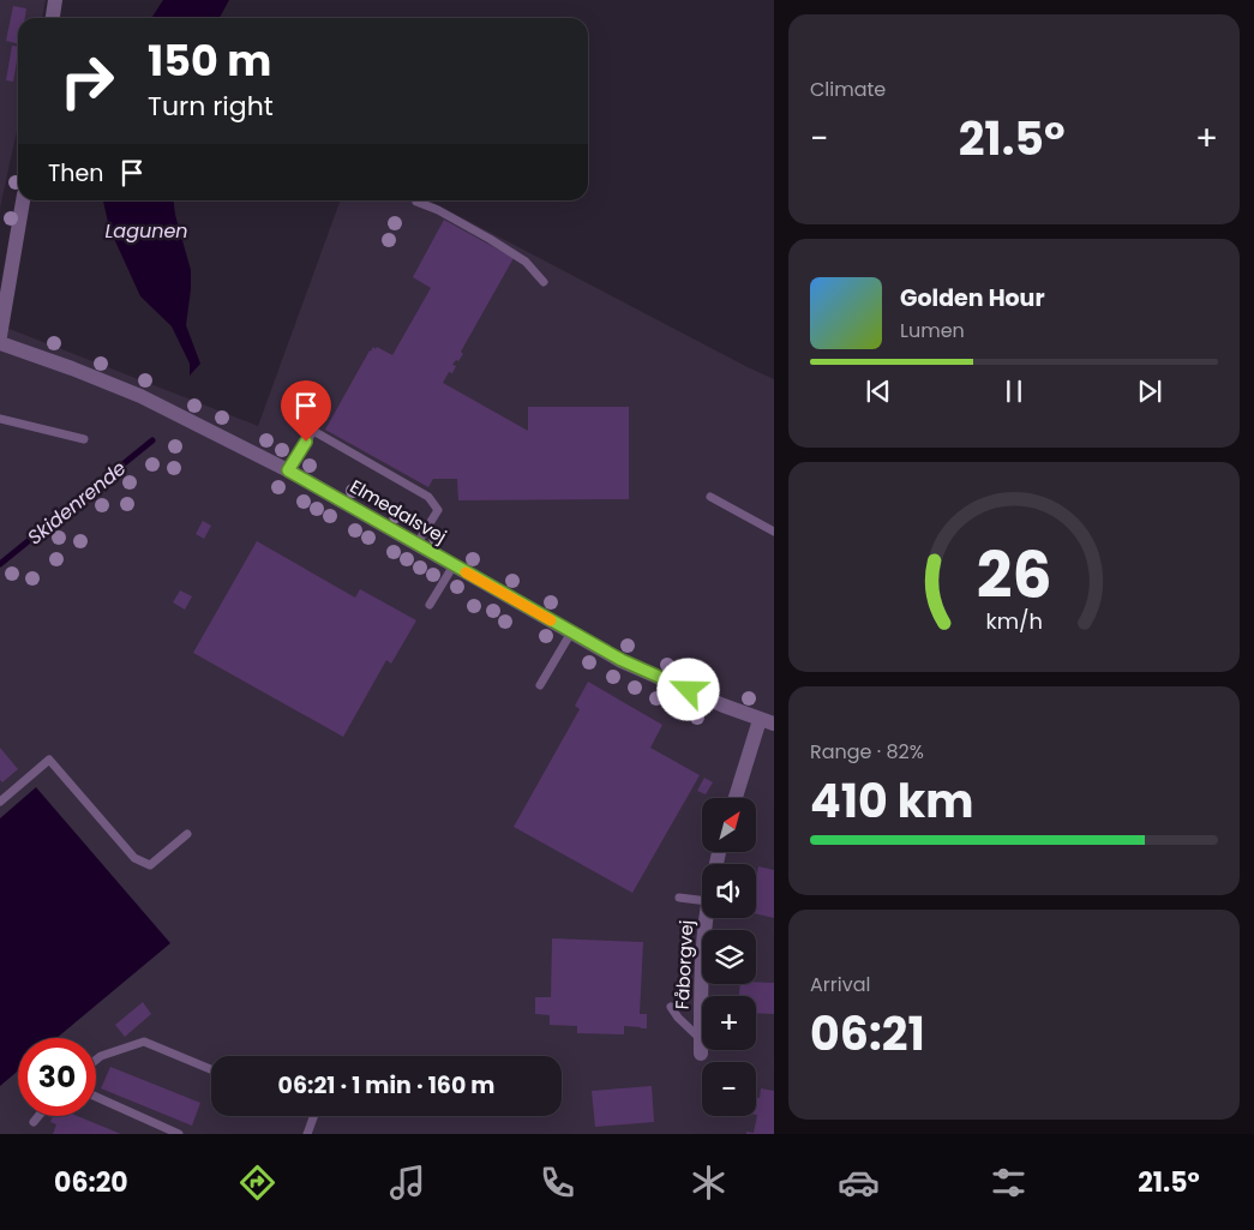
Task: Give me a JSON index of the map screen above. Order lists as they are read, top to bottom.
{
  "streets": {
    "street": ["Elmedalsvej", "Fåborgvej"]
  },
  "water": ["Lagunen", "Skidenrende"],
  "north": "top right",
  "page": {
    "tile": [
      "Climate",
      ["Range · 82%", "410 km"],
      ["Arrival", "06:21"]
    ],
    "turn": ["150 m", "Turn right"],
    "heat": ["−", "21.5°", "+"],
    "then": "Then",
    "song": ["Golden Hour", "Lumen"],
    "map_buttons": ["+", "−"],
    "limit": "30",
    "trip": "06:21 · 1 min · 160 m",
    "tabs": ["06:20", "21.5°"],
    "gauge": ["26", "km/h"]
  }
}
